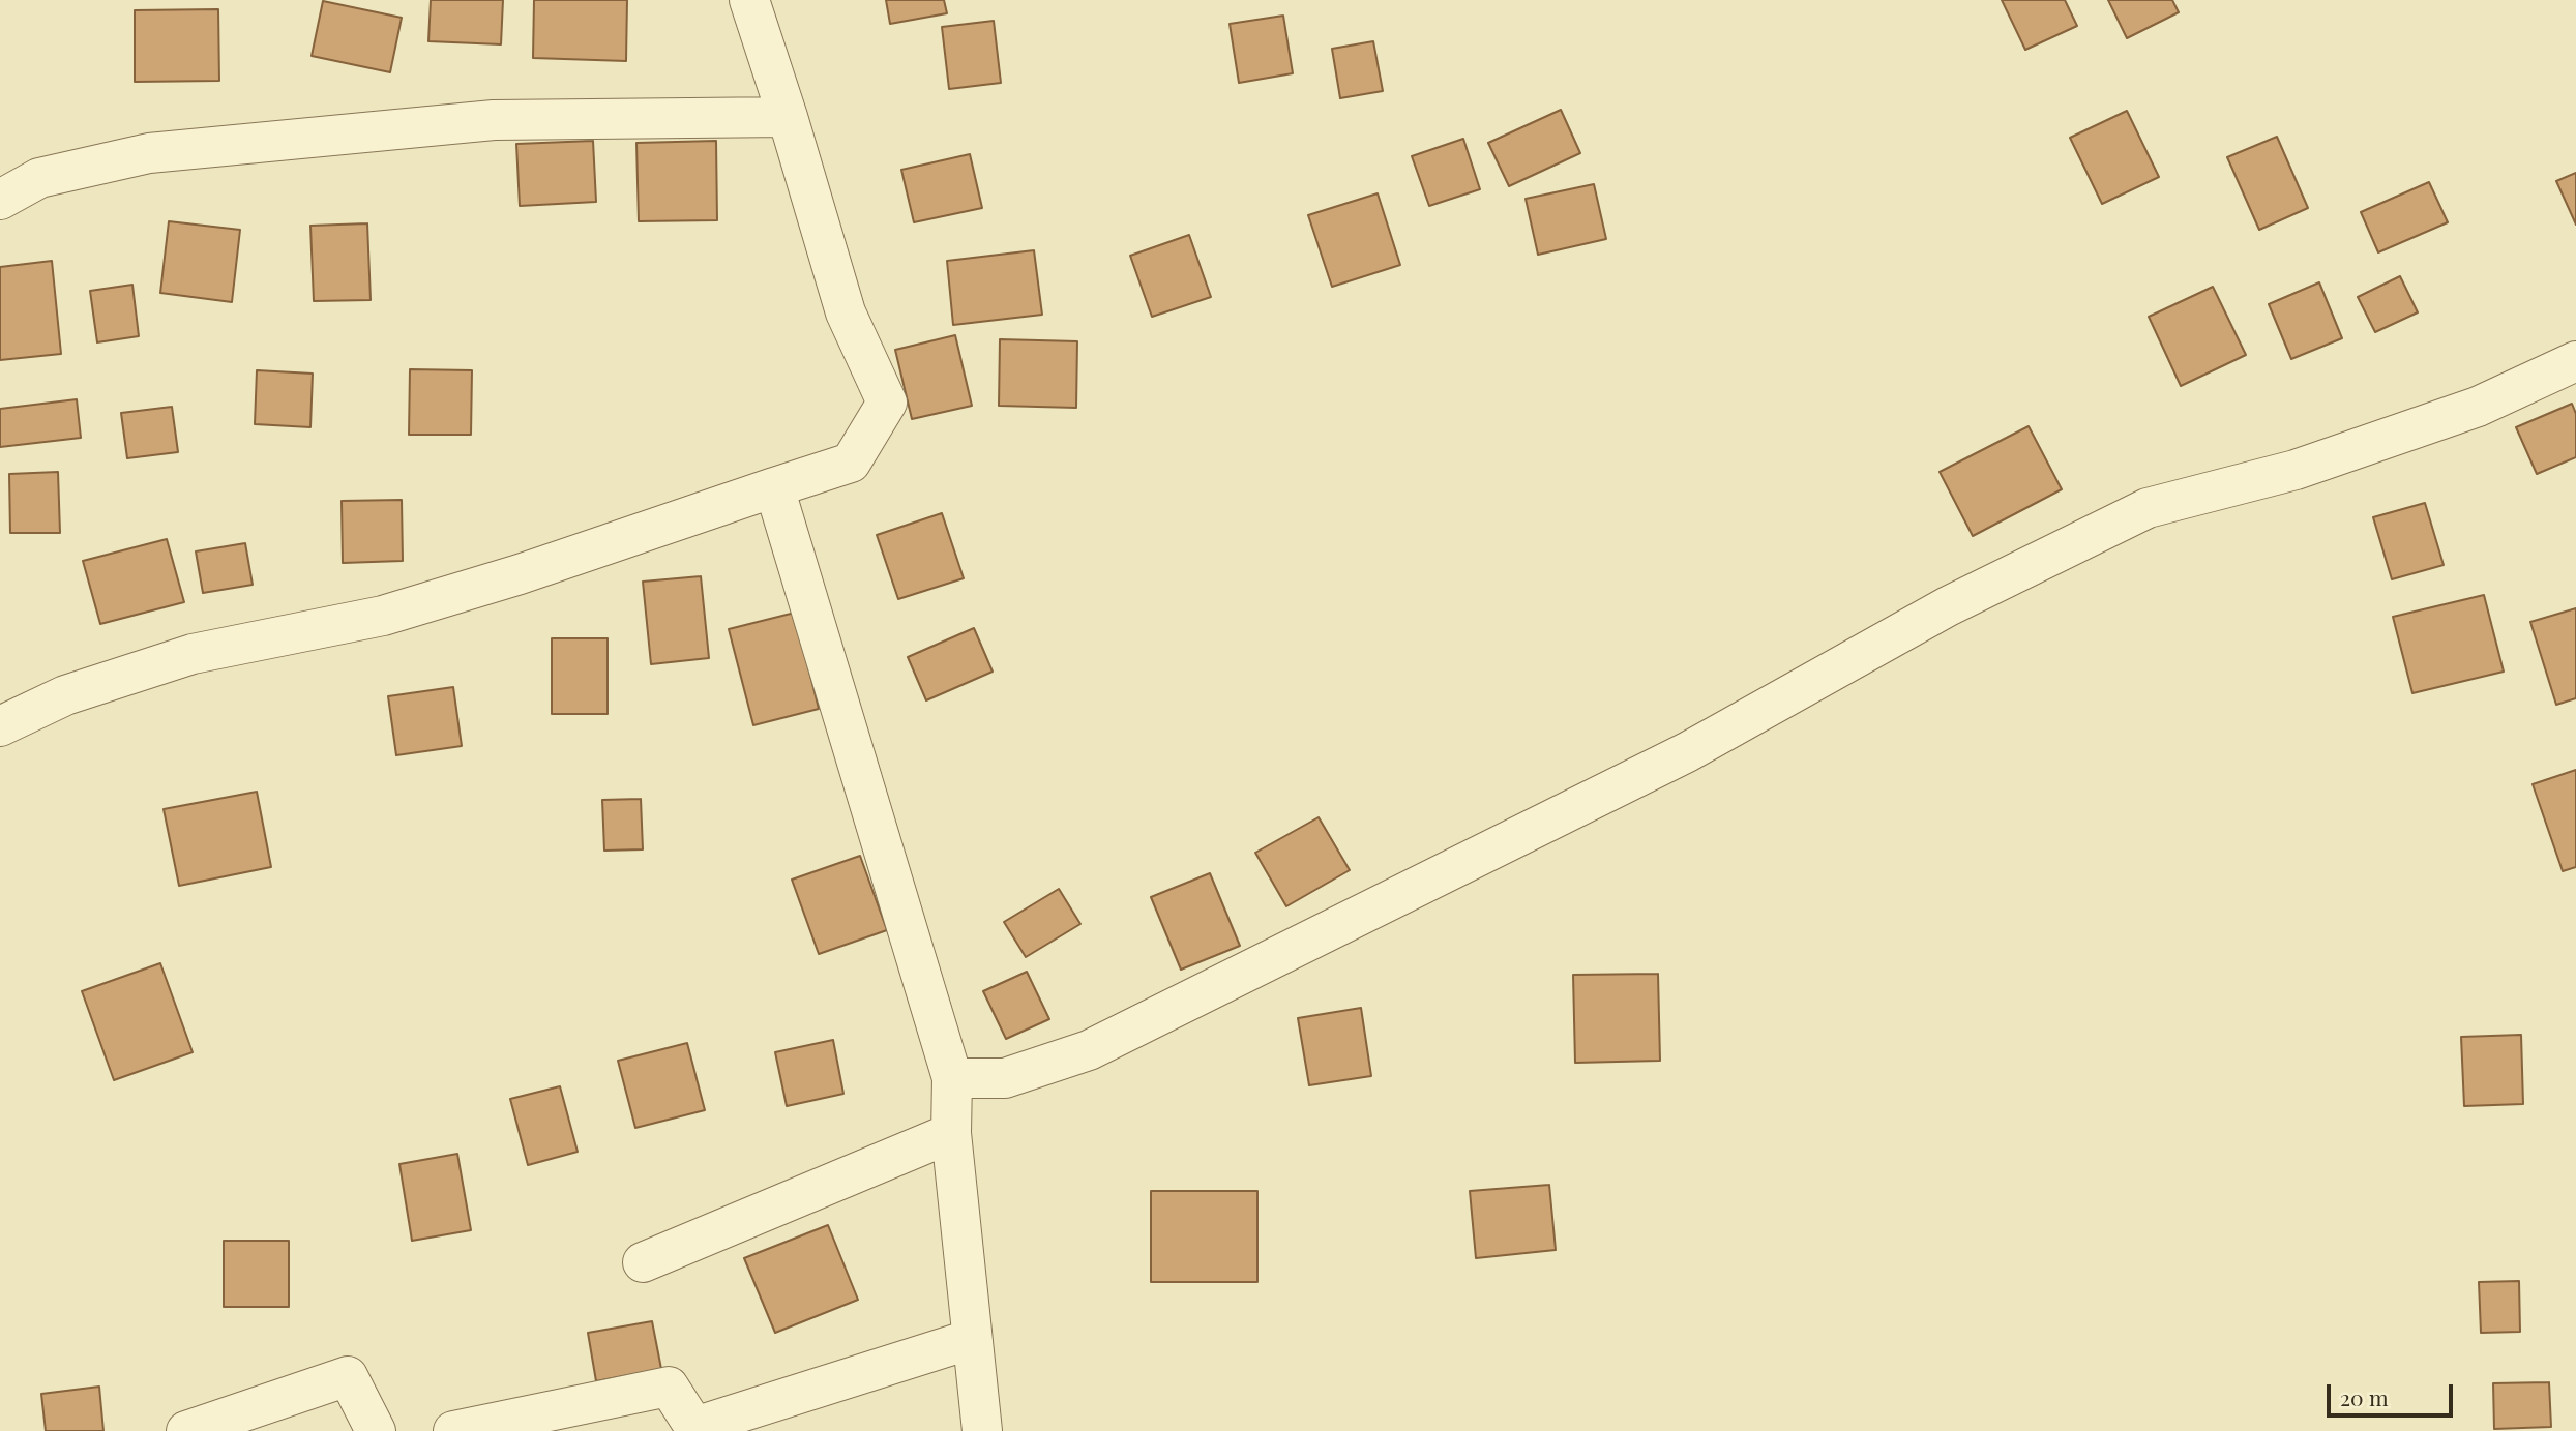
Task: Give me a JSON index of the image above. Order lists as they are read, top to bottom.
{
  "scale_bar": "20 m"
}
